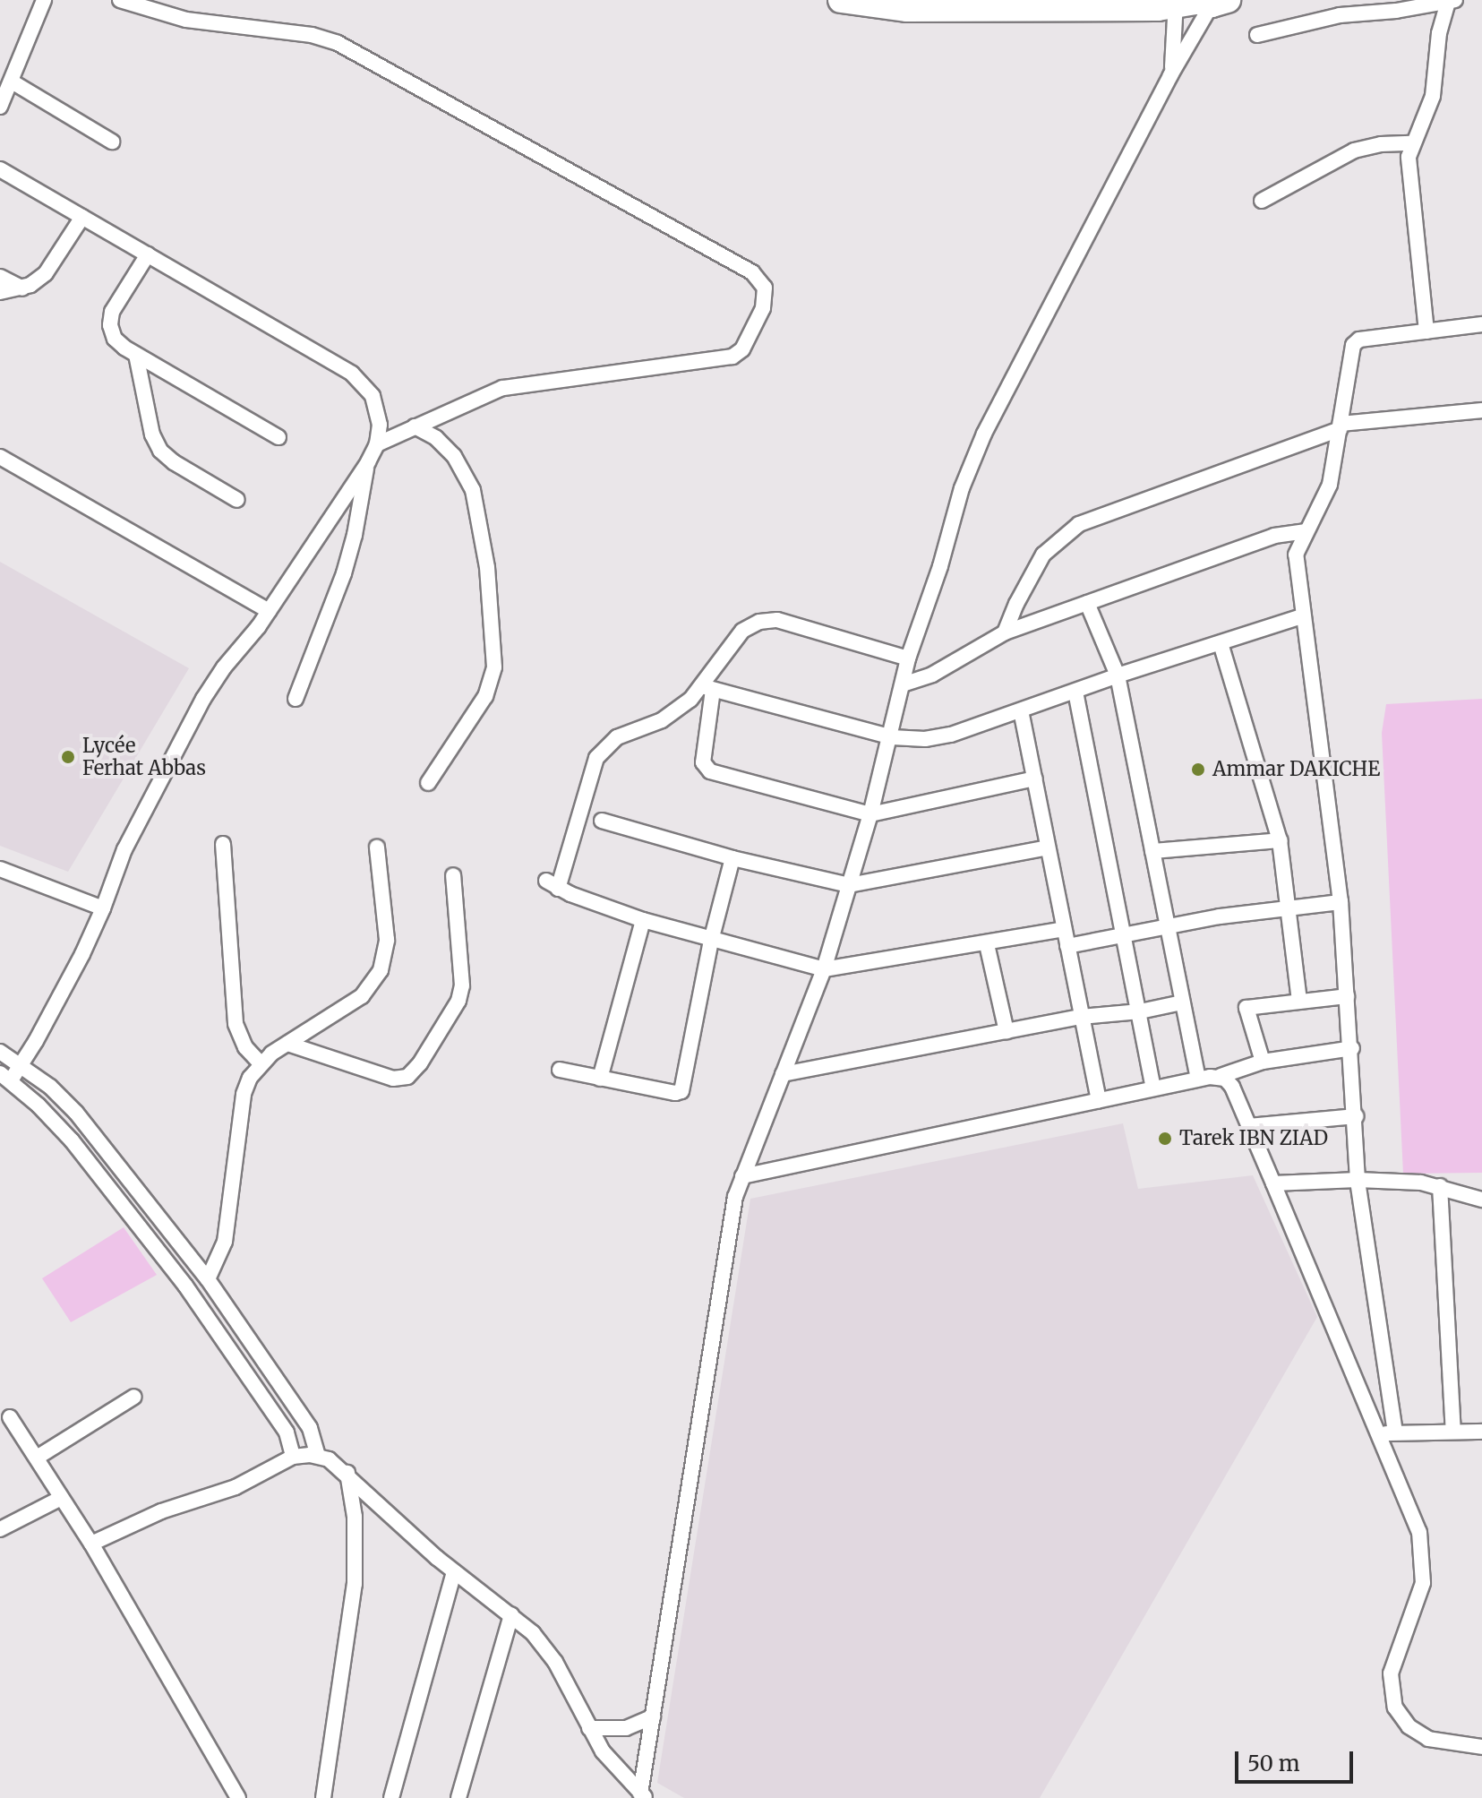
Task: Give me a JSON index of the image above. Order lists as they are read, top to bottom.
{
  "places": ["Lycée Ferhat Abbas", "Ammar DAKICHE", "Tarek IBN ZIAD"],
  "scale_bar": "50 m"
}
